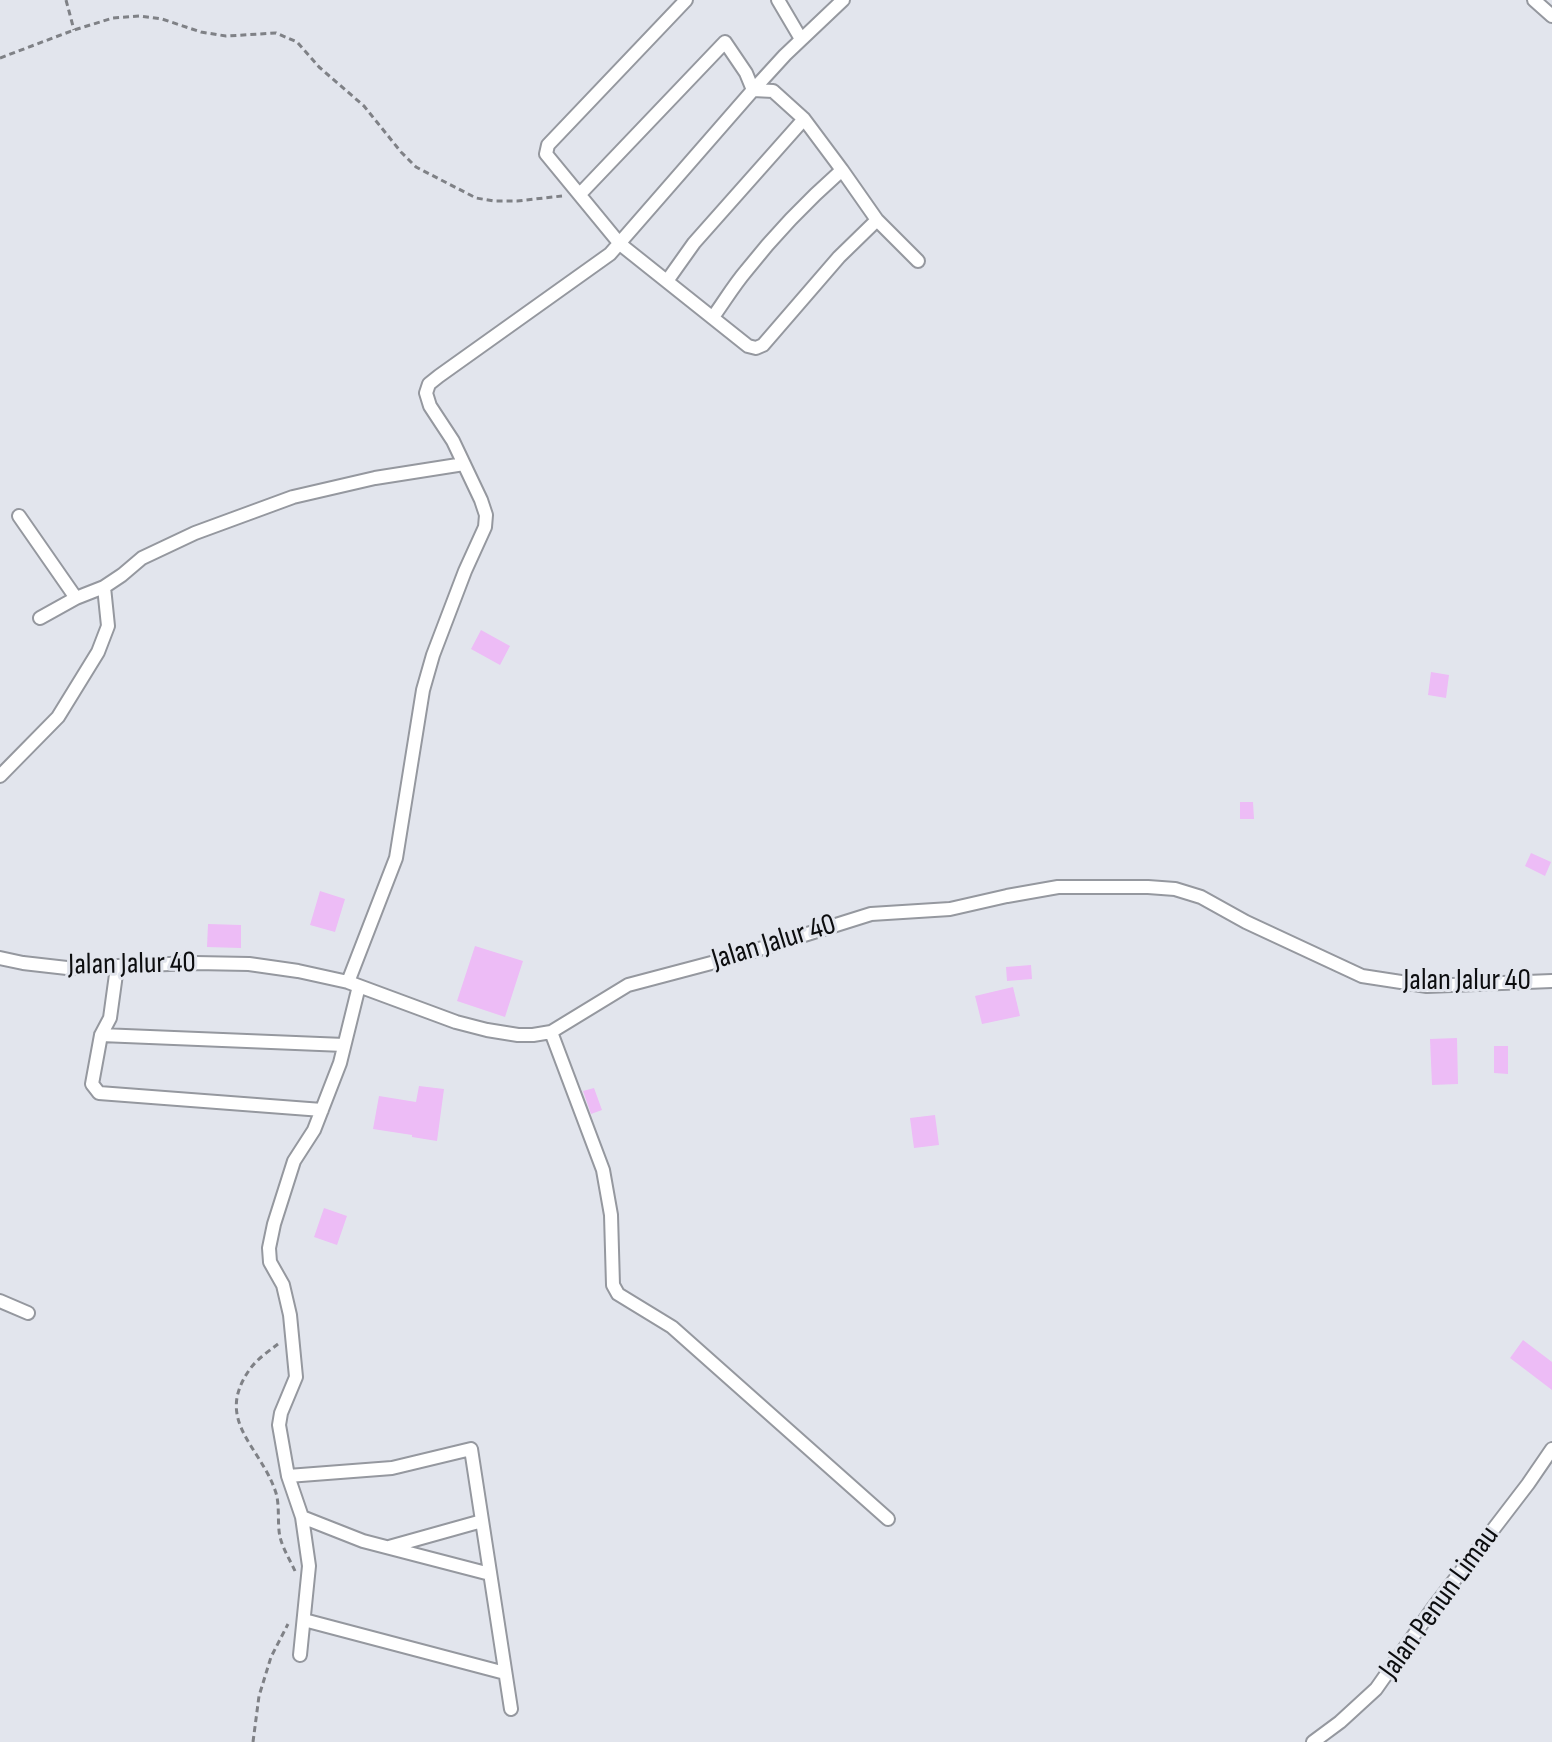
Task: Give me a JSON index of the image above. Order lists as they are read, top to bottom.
{
  "streets": {
    "street": ["Jalan Jalur 40", "Jalan Penun Limau"]
  }
}
